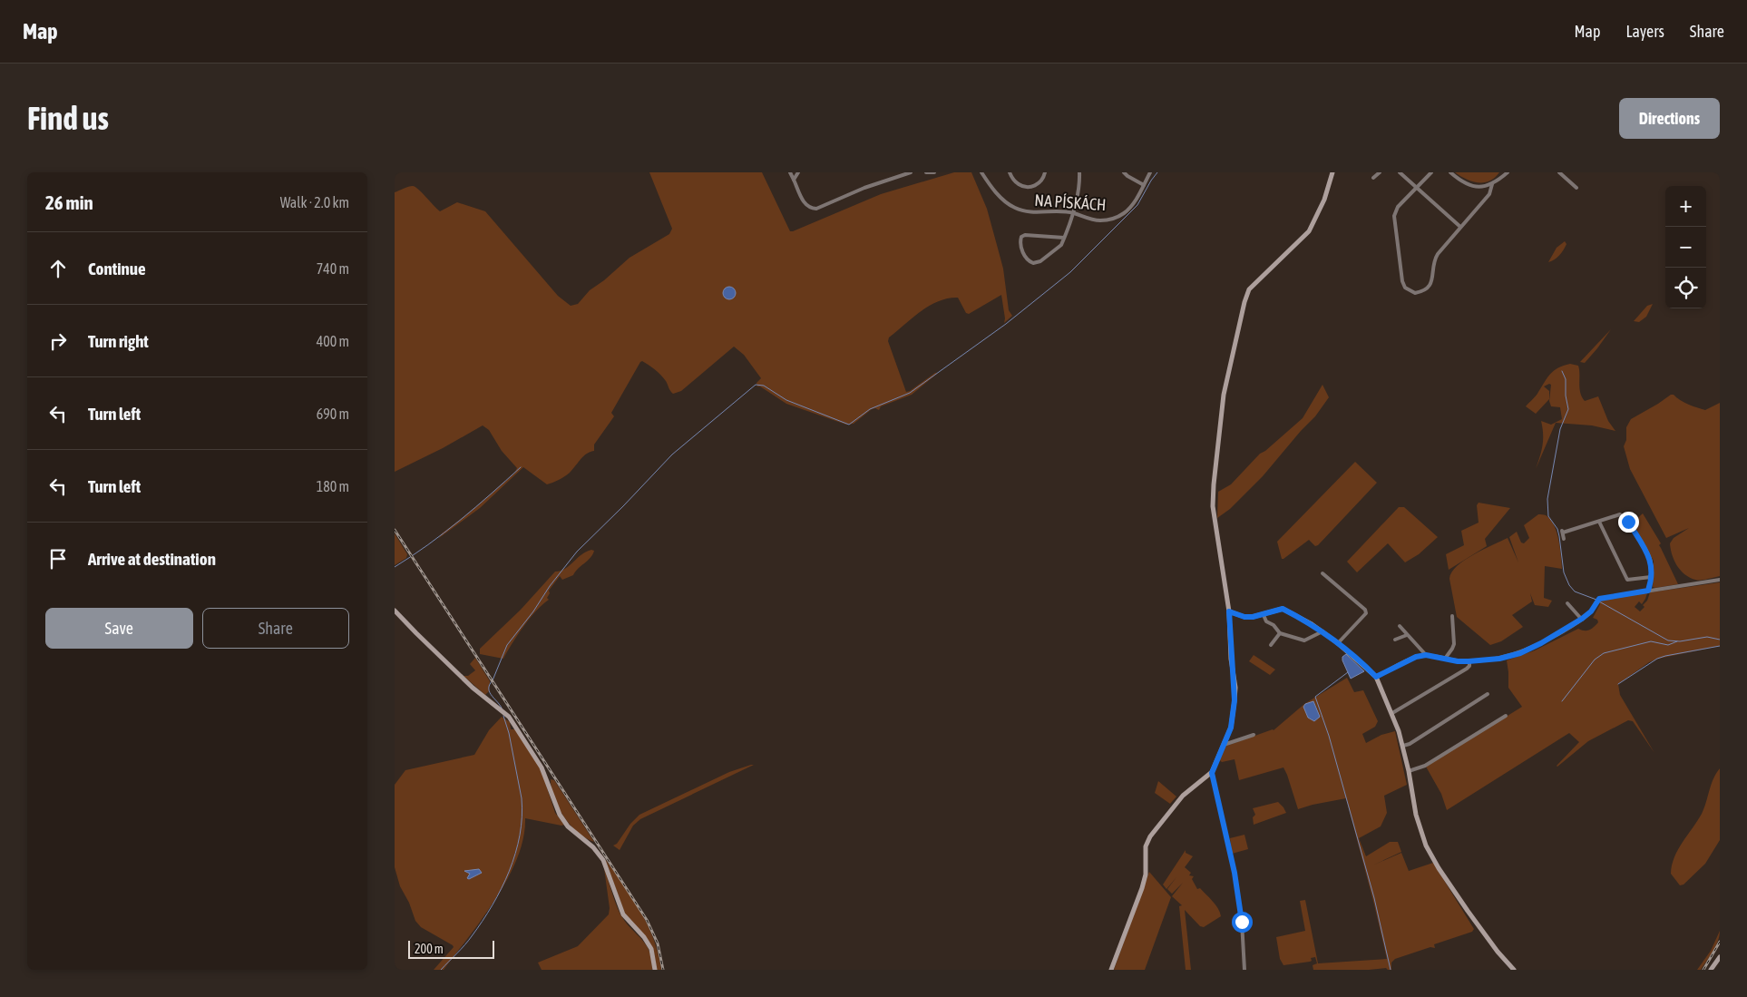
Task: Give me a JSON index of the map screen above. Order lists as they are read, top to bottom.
{
  "streets": {
    "street": ["NA PÍSKÁCH"]
  },
  "scale_bar": "200 m",
  "page": {
    "header": "Map",
    "nav": ["Map", "Layers", "Share"],
    "buttons": [
      "Directions",
      ["Save", "Share"]
    ],
    "title": "Find us",
    "heading": ["26 min", "Walk · 2.0 km"],
    "map_buttons": ["+", "−"],
    "list": [
      ["Continue", "740 m"],
      ["Turn right", "400 m"],
      ["Turn left", "690 m"],
      ["Turn left", "180 m"],
      "Arrive at destination"
    ],
    "scale": "200 m"
  }
}
